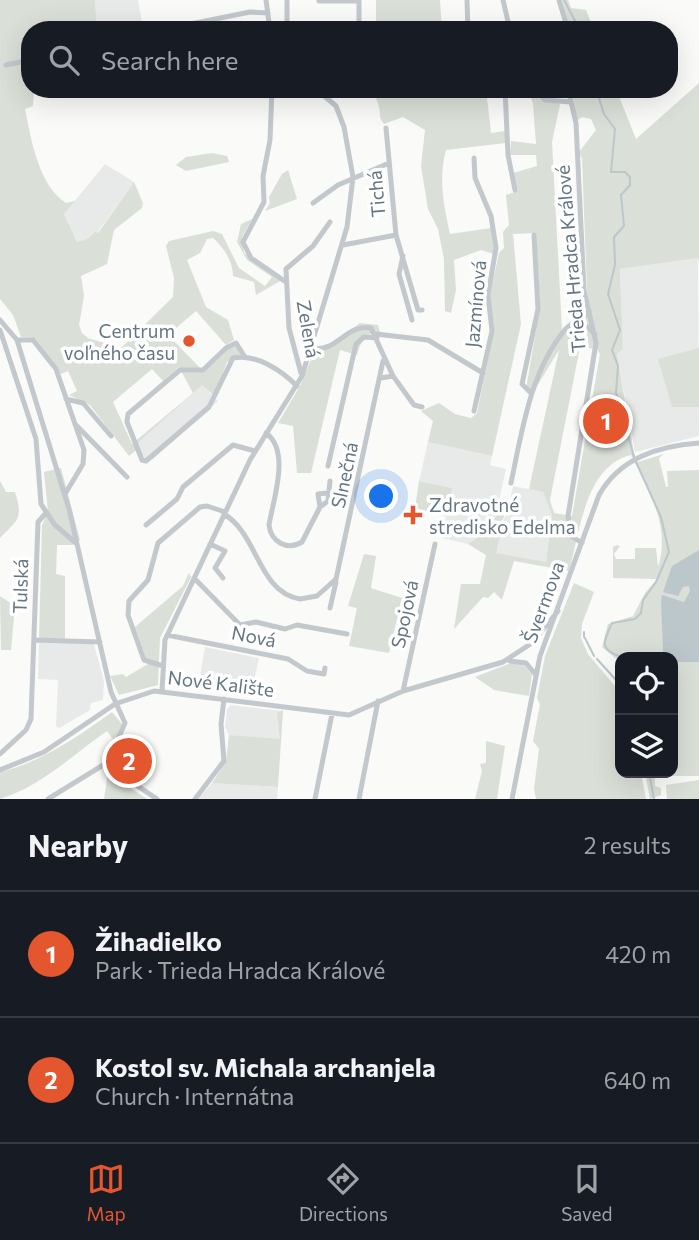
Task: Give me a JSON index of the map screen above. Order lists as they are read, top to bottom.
{
  "streets": {
    "street": [
      "Tichá",
      "Trieda Hradca Králové",
      "Jazmínová",
      "Zelená",
      "Slnečná",
      "Tulská",
      "Švermova",
      "Spojová",
      "Nová",
      "Nové Kalište"
    ]
  },
  "crossings": [
    ["Trieda Hradca Králové", "Švermova"],
    ["Jazmínová", "Slnečná"],
    ["Zelená", "Nová"],
    ["Zelená", "Nové Kalište"]
  ],
  "places": {
    "other": ["Centrum voľného času"],
    "health": ["Zdravotné stredisko Edelma"]
  },
  "page": {
    "search": "Search here",
    "pins": ["1", "2"],
    "heading": ["Nearby", "2 results"],
    "list": [
      {
        "mark": "1",
        "name": "Žihadielko",
        "note": "Park · Trieda Hradca Králové",
        "value": "420 m"
      },
      {
        "mark": "2",
        "name": "Kostol sv. Michala archanjela",
        "note": "Church · Internátna",
        "value": "640 m"
      }
    ],
    "nav": ["Map", "Directions", "Saved"]
  }
}
